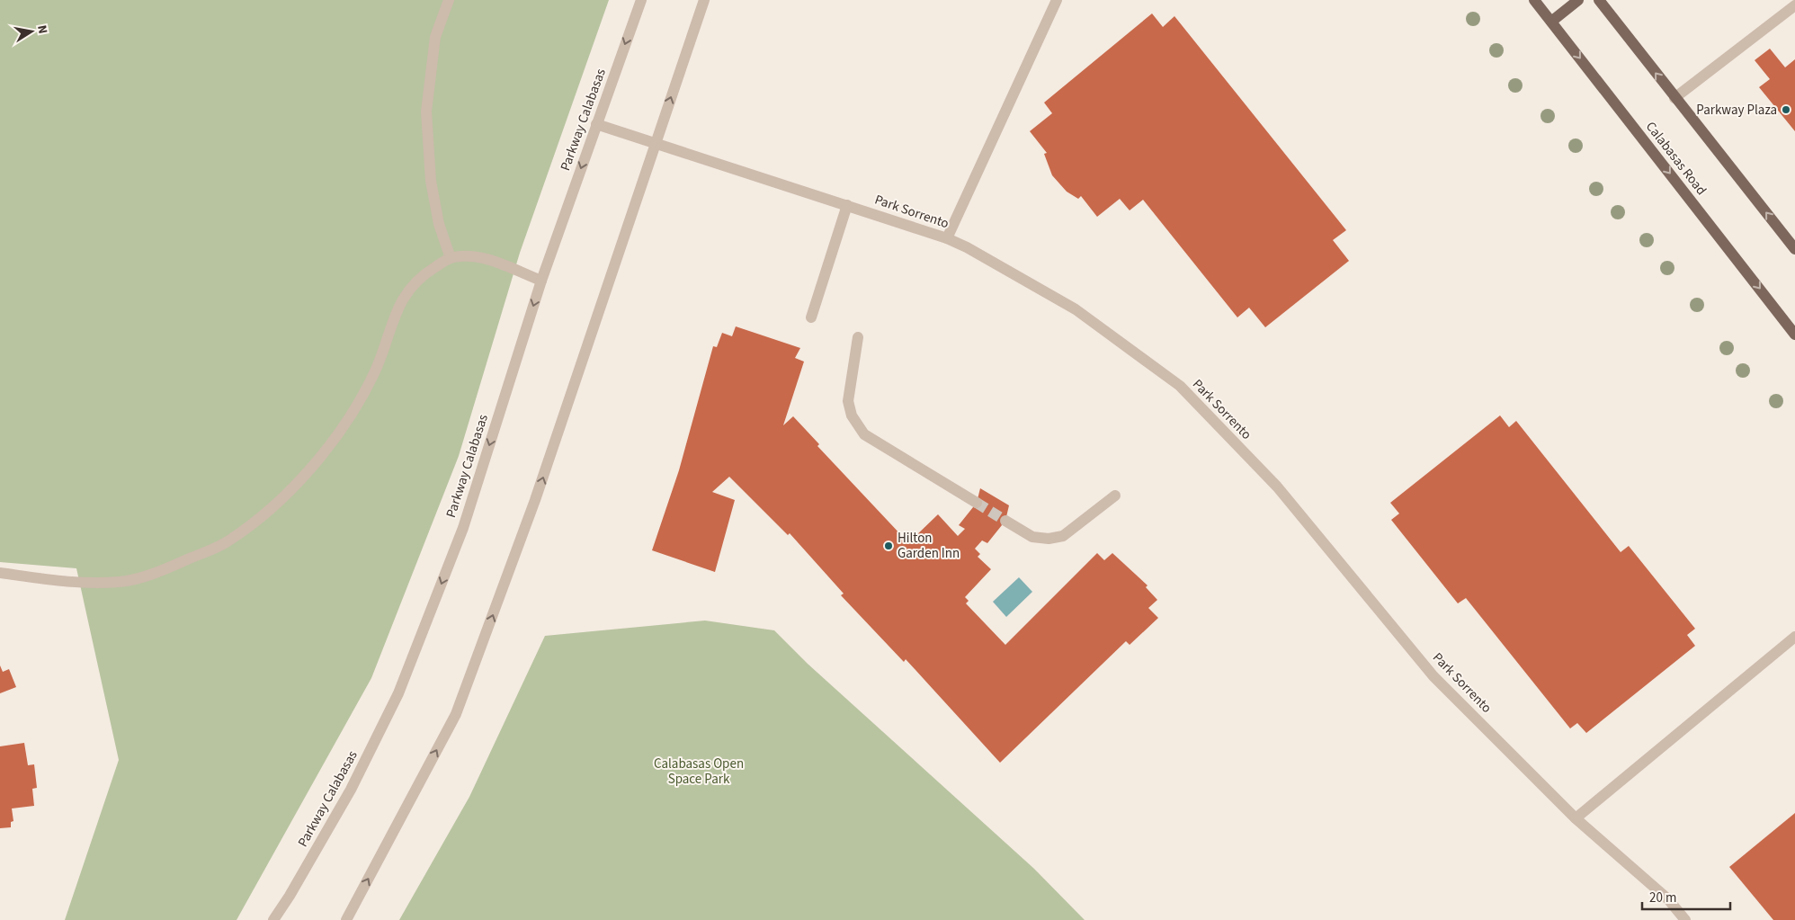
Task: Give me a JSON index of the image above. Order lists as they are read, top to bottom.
{
  "streets": {
    "main road": ["Calabasas Road"],
    "street": ["Parkway Calabasas", "Park Sorrento"]
  },
  "crossings": [
    ["Parkway Calabasas", "Park Sorrento"]
  ],
  "parks": ["Calabasas Open Space Park"],
  "places": ["Parkway Plaza", "Hilton Garden Inn"],
  "scale_bar": "20 m",
  "north": "right"
}
